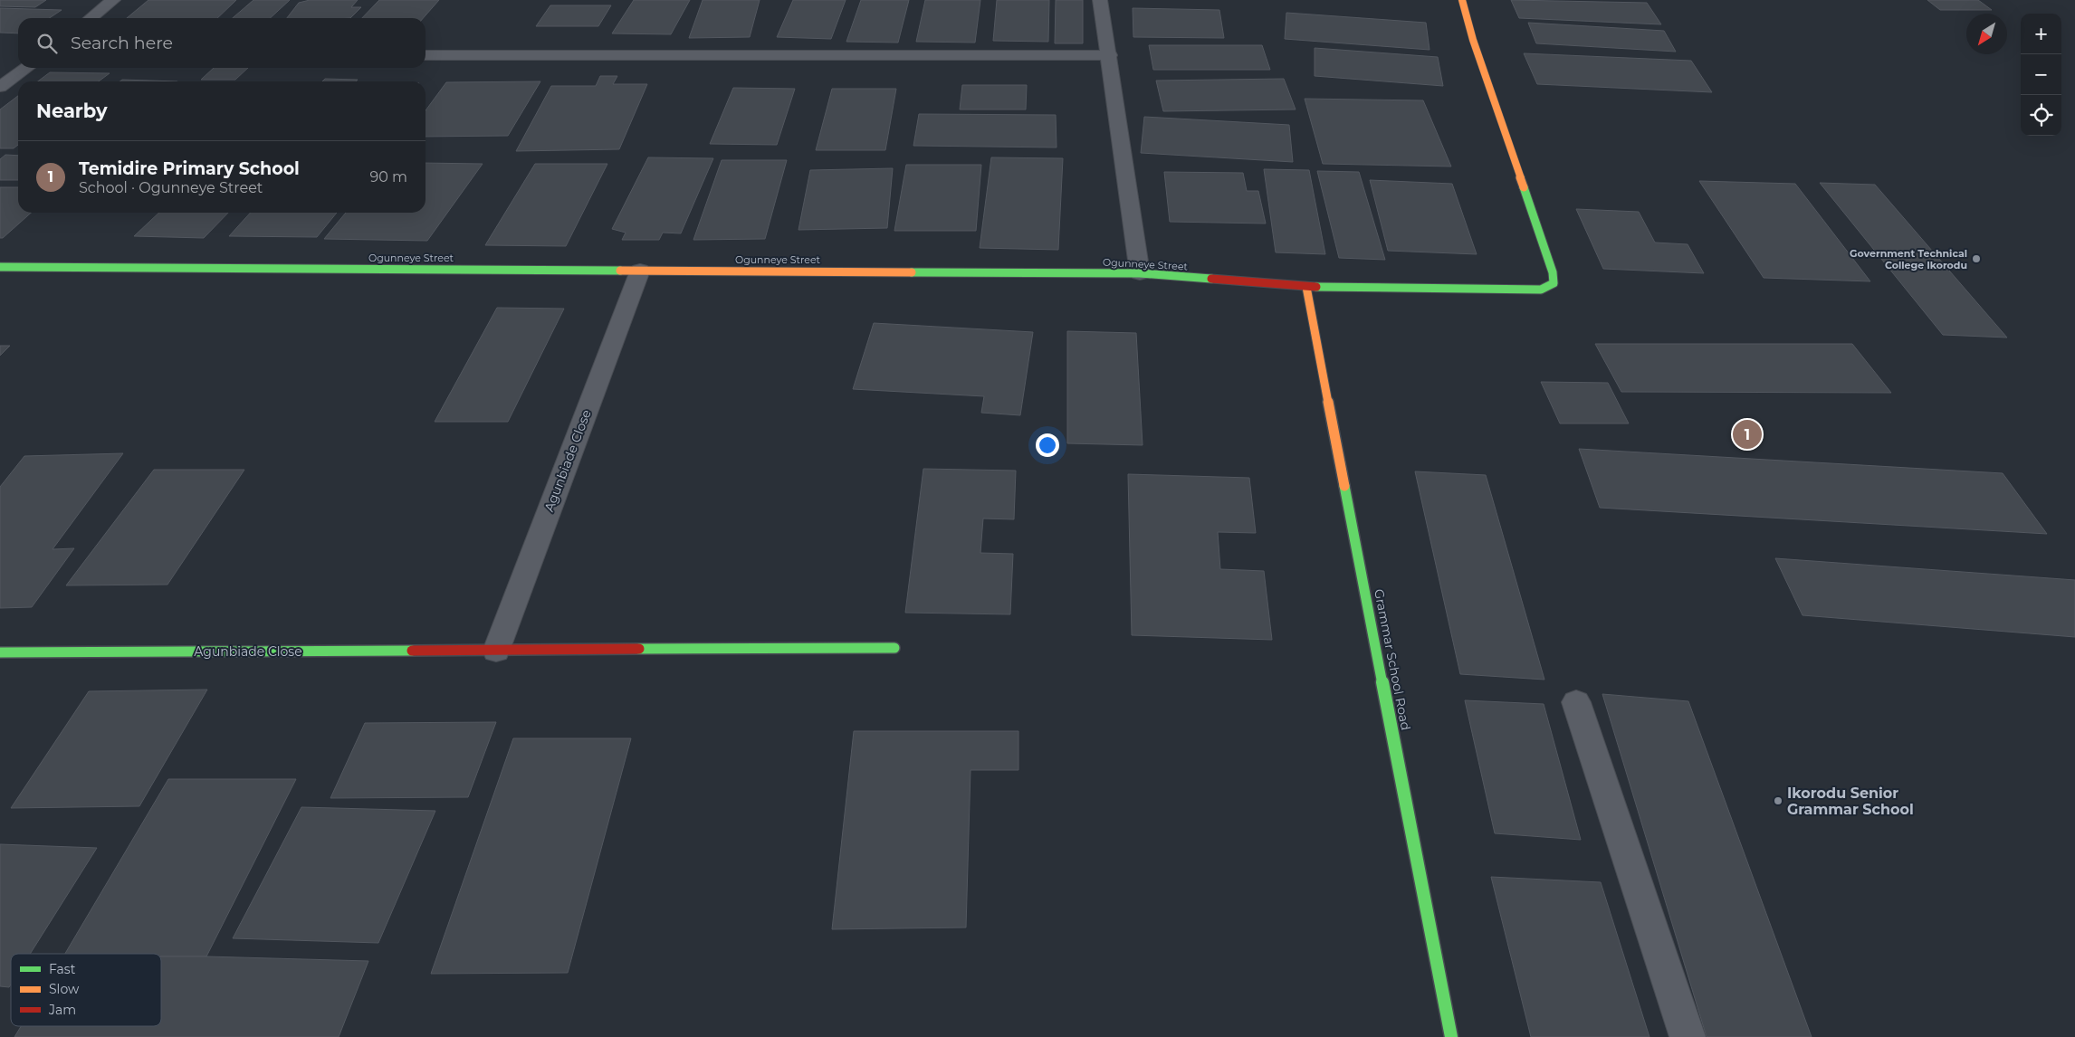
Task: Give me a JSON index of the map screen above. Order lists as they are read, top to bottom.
{
  "streets": {
    "street": ["Ogunneye Street", "Agunbiade Close", "Grammar School Road"]
  },
  "crossings": [
    ["Ogunneye Street", "Agunbiade Close"],
    ["Ogunneye Street", "Grammar School Road"]
  ],
  "places": ["Government Technical College Ikorodu", "Ikorodu Senior Grammar School"],
  "legend": ["Fast", "Slow", "Jam"],
  "north": "bottom left",
  "page": {
    "map_buttons": ["+", "−"],
    "search": "Search here",
    "heading": "Nearby",
    "list": [
      {
        "mark": "1",
        "name": "Temidire Primary School",
        "note": "School · Ogunneye Street",
        "value": "90 m"
      }
    ],
    "pins": "1"
  }
}
